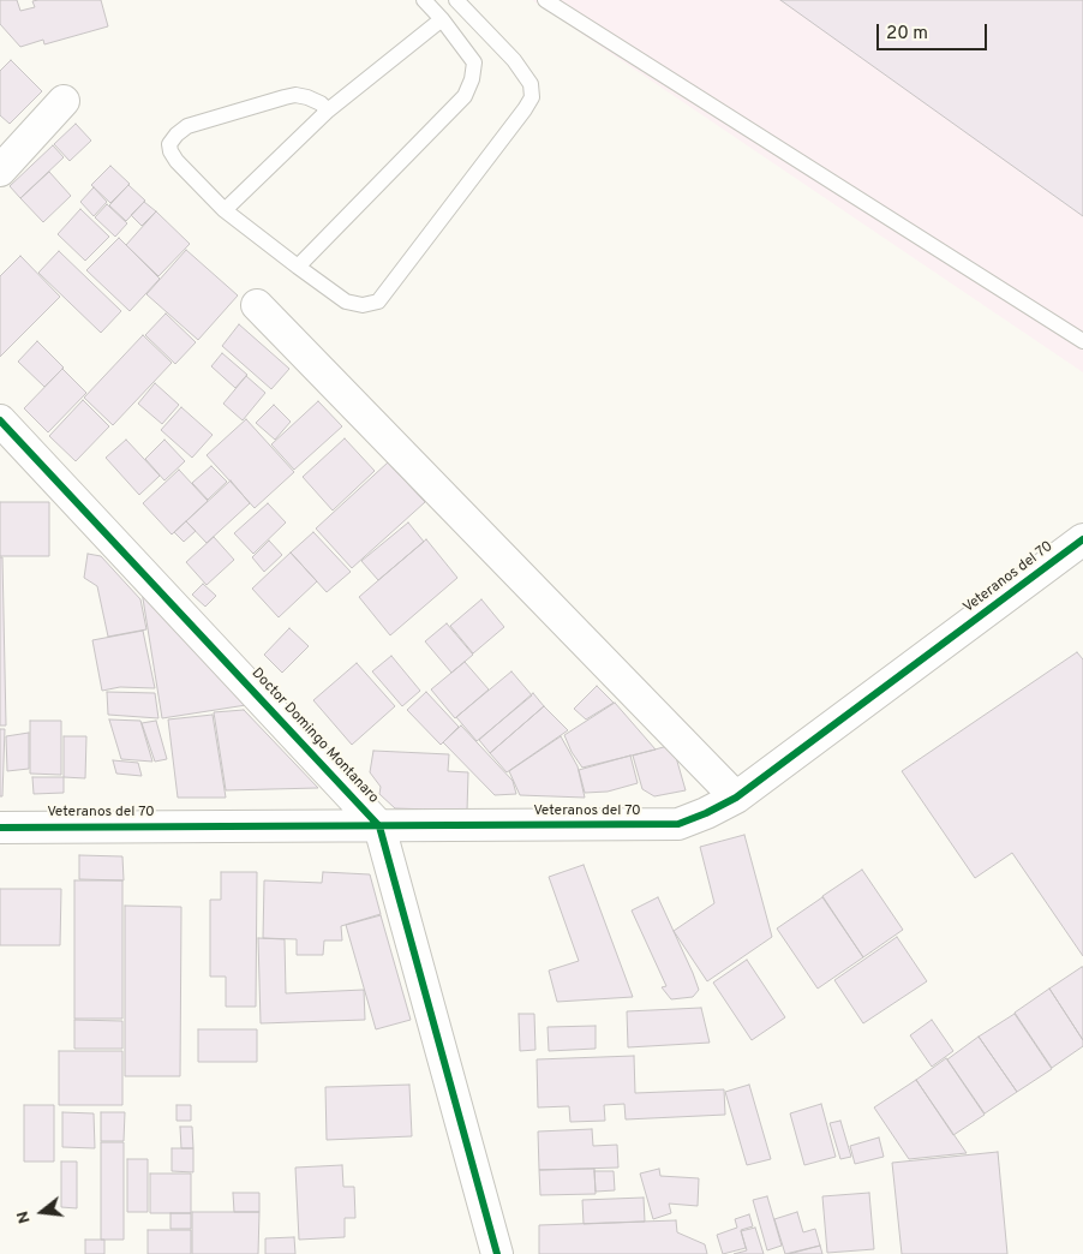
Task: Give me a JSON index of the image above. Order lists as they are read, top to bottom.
{
  "streets": {
    "street": ["Veteranos del 70", "Doctor Domingo Montanaro"]
  },
  "crossings": [
    ["Veteranos del 70", "Doctor Domingo Montanaro"]
  ],
  "scale_bar": "20 m",
  "north": "left"
}
